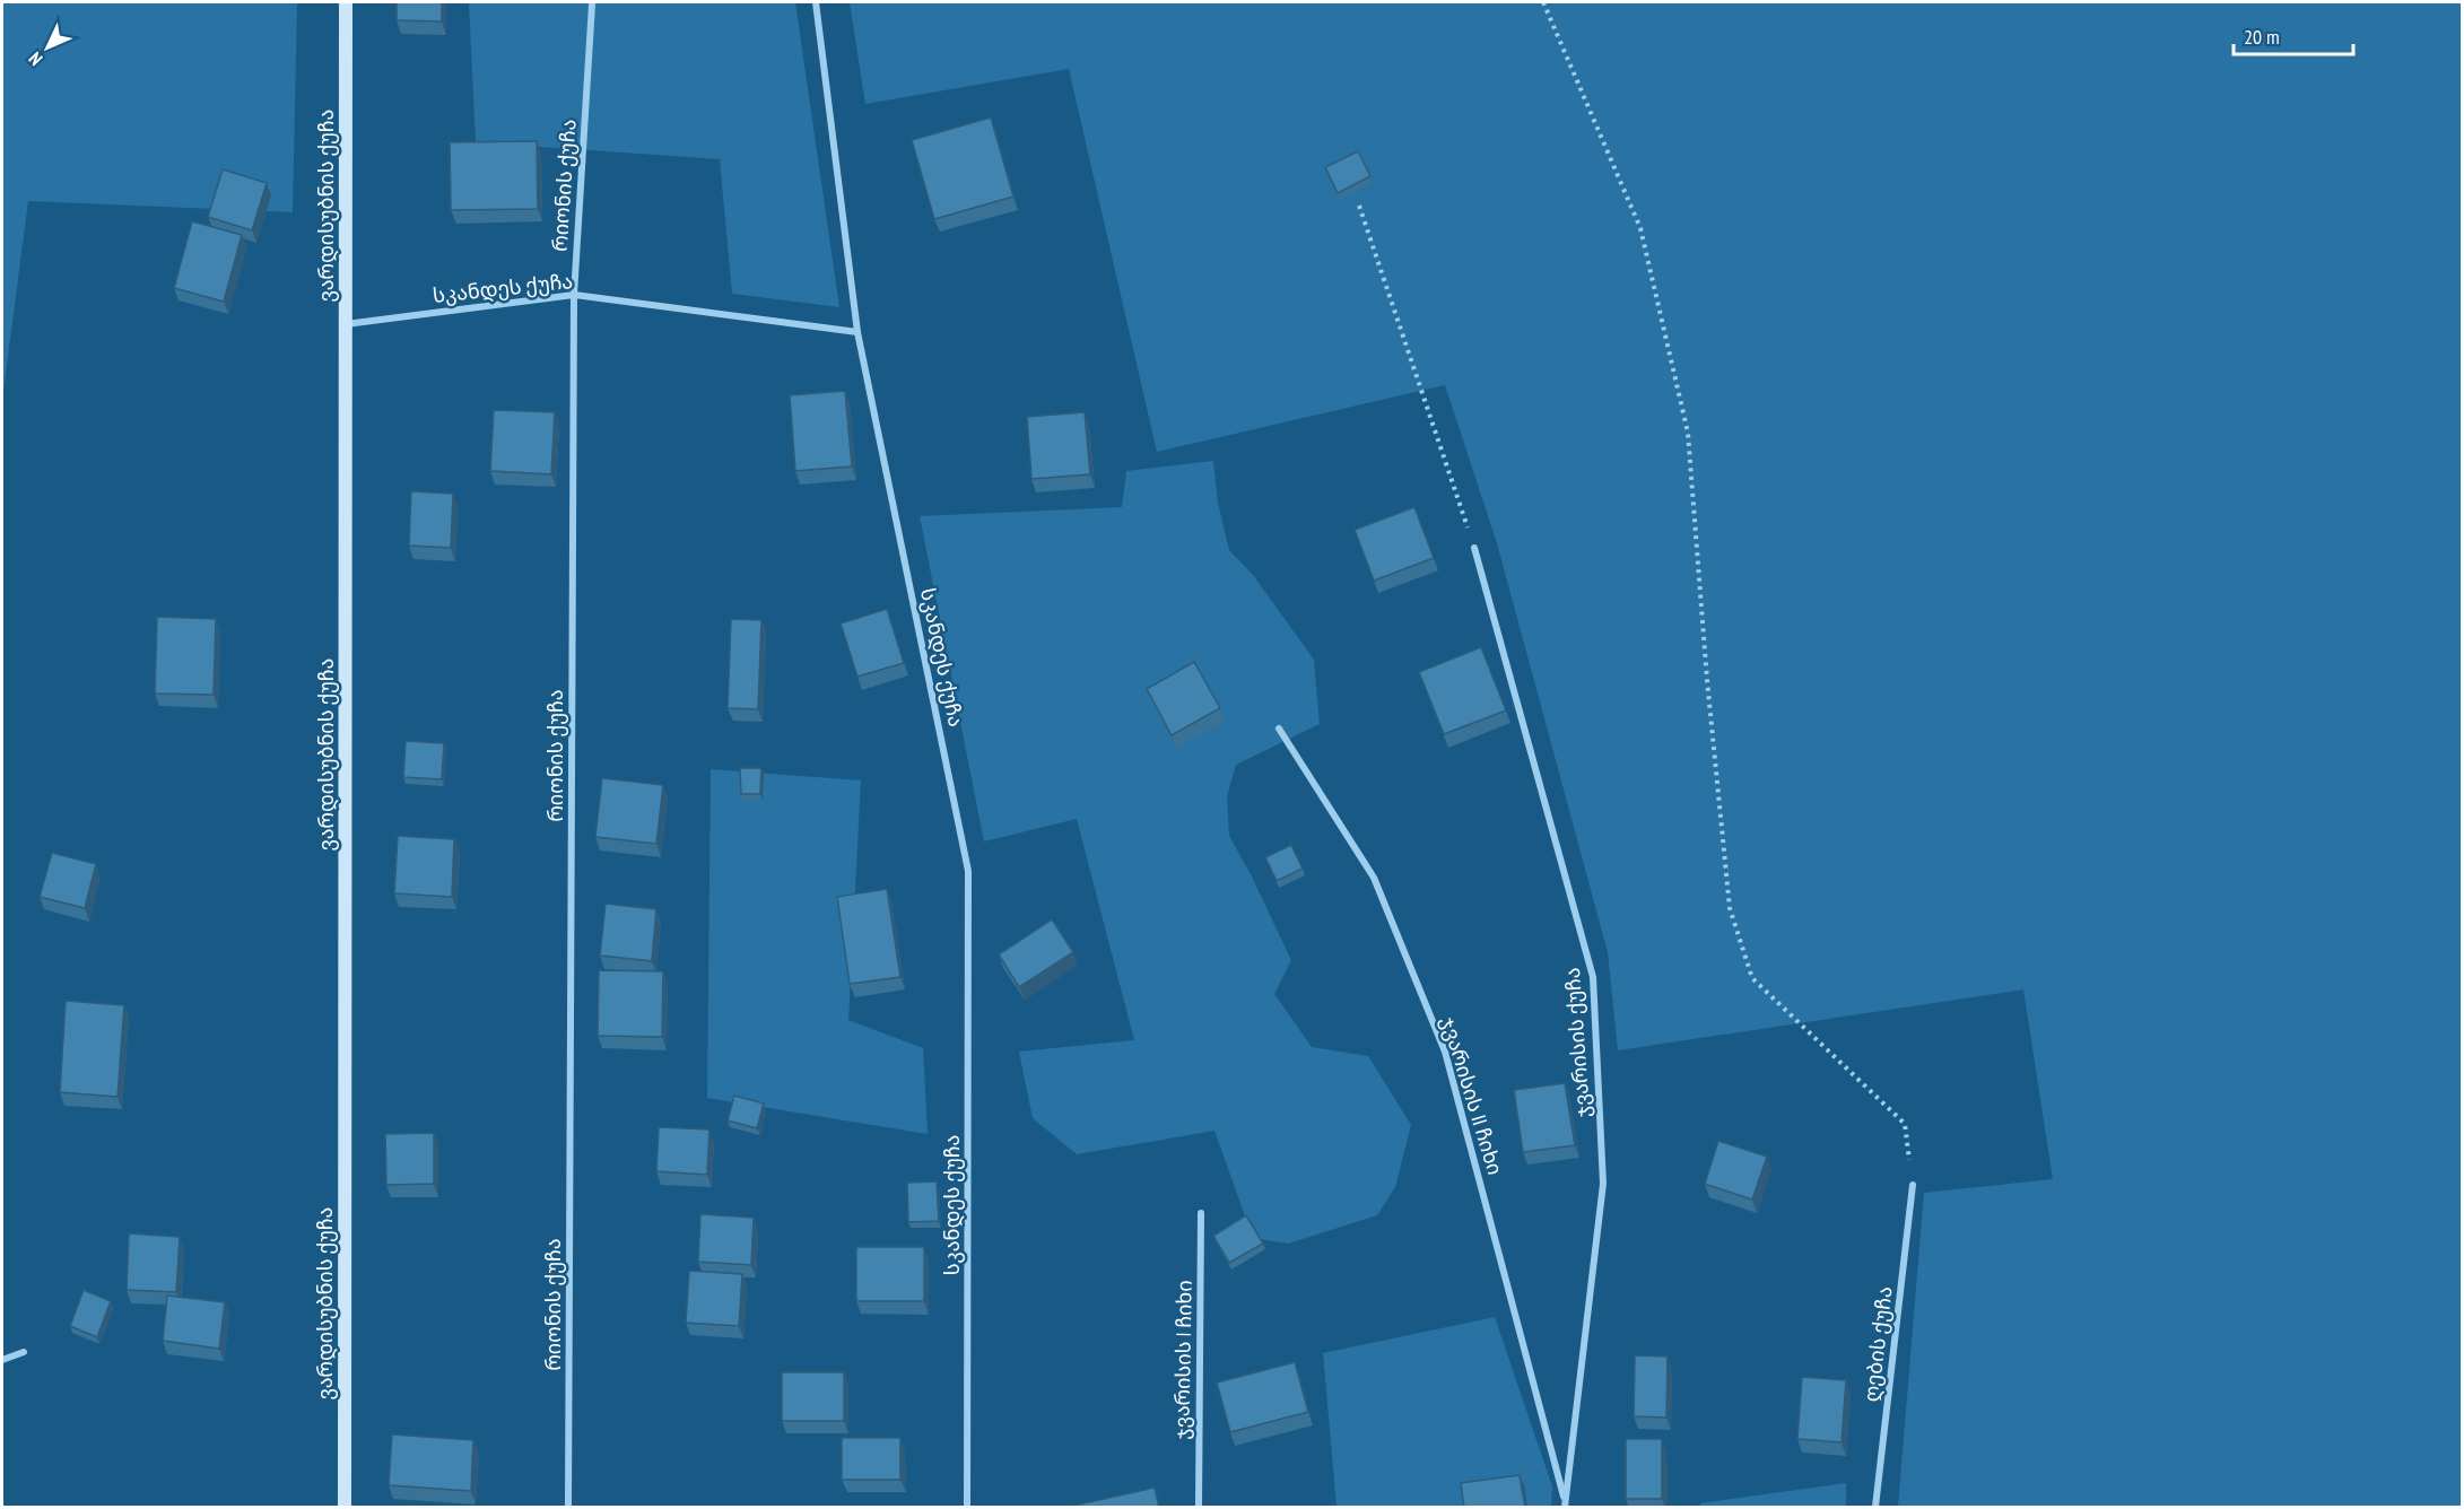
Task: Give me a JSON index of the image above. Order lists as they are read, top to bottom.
{
  "streets": {
    "street": [
      "რიონის ქუჩა",
      "ვარდისუბნის ქუჩა",
      "სკანდეს ქუჩა",
      "ჯვარისის ქუჩა",
      "ჯვარისის II ჩიხი",
      "ღების ქუჩა",
      "ჯვარისის I ჩიხი"
    ]
  },
  "crossings": [
    ["რიონის ქუჩა", "სკანდეს ქუჩა"],
    ["ვარდისუბნის ქუჩა", "სკანდეს ქუჩა"],
    ["ჯვარისის ქუჩა", "ჯვარისის II ჩიხი"]
  ],
  "scale_bar": "20 m",
  "north": "bottom left"
}
